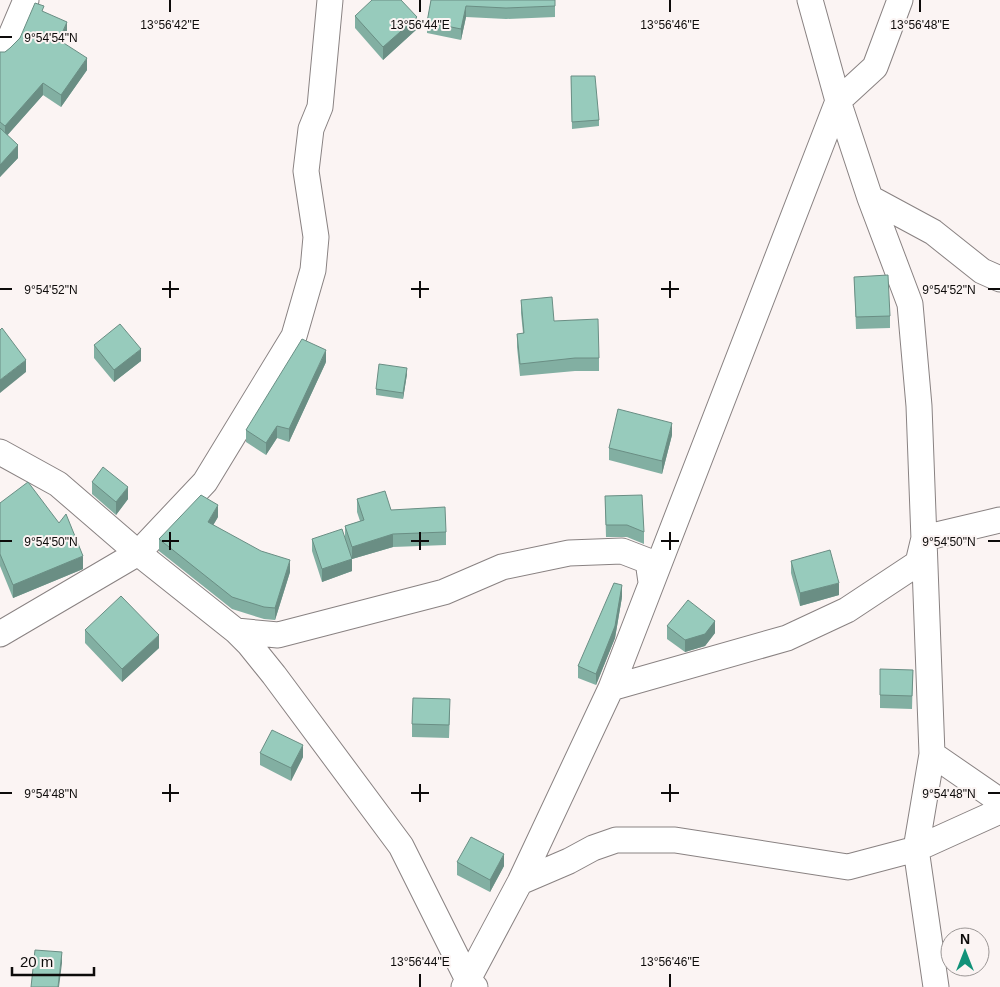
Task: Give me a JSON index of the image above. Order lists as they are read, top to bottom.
{
  "scale_bar": "20 m",
  "north": "top",
  "coordinates": [
    "13°56'42\"E",
    "13°56'44\"E",
    "13°56'46\"E",
    "13°56'48\"E",
    "9°54'54\"N",
    "9°54'52\"N",
    "9°54'50\"N",
    "9°54'48\"N"
  ]
}
